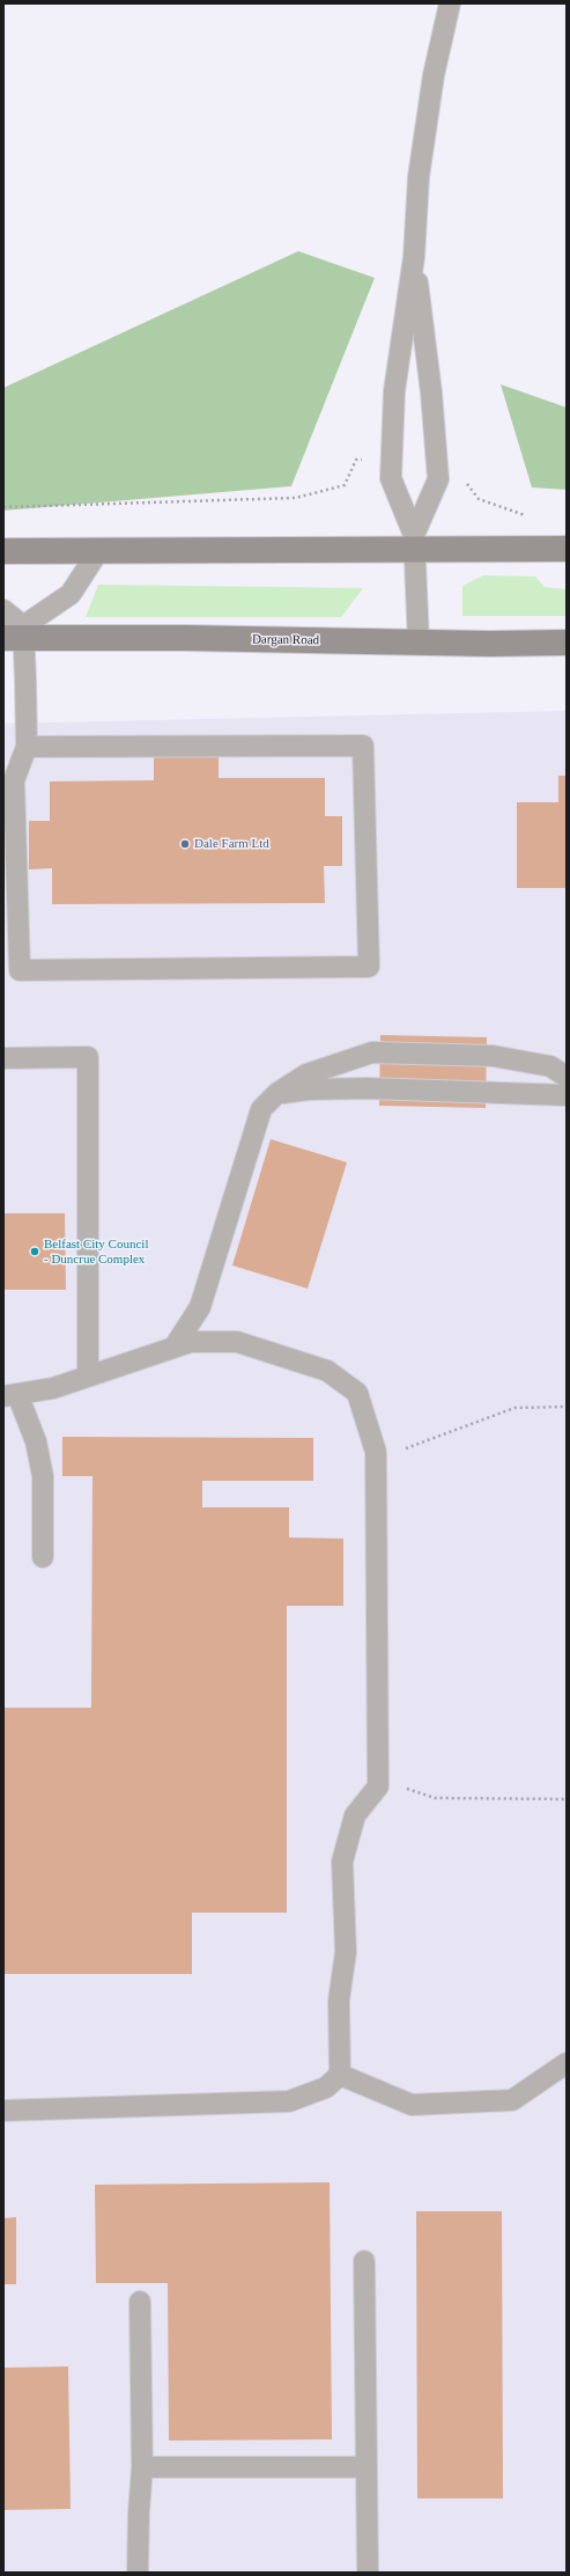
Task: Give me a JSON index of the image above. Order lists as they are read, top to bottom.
{
  "streets": {
    "street": ["Dargan Road"]
  },
  "places": ["Dale Farm Ltd", "Belfast City Council - Duncrue Complex"]
}
